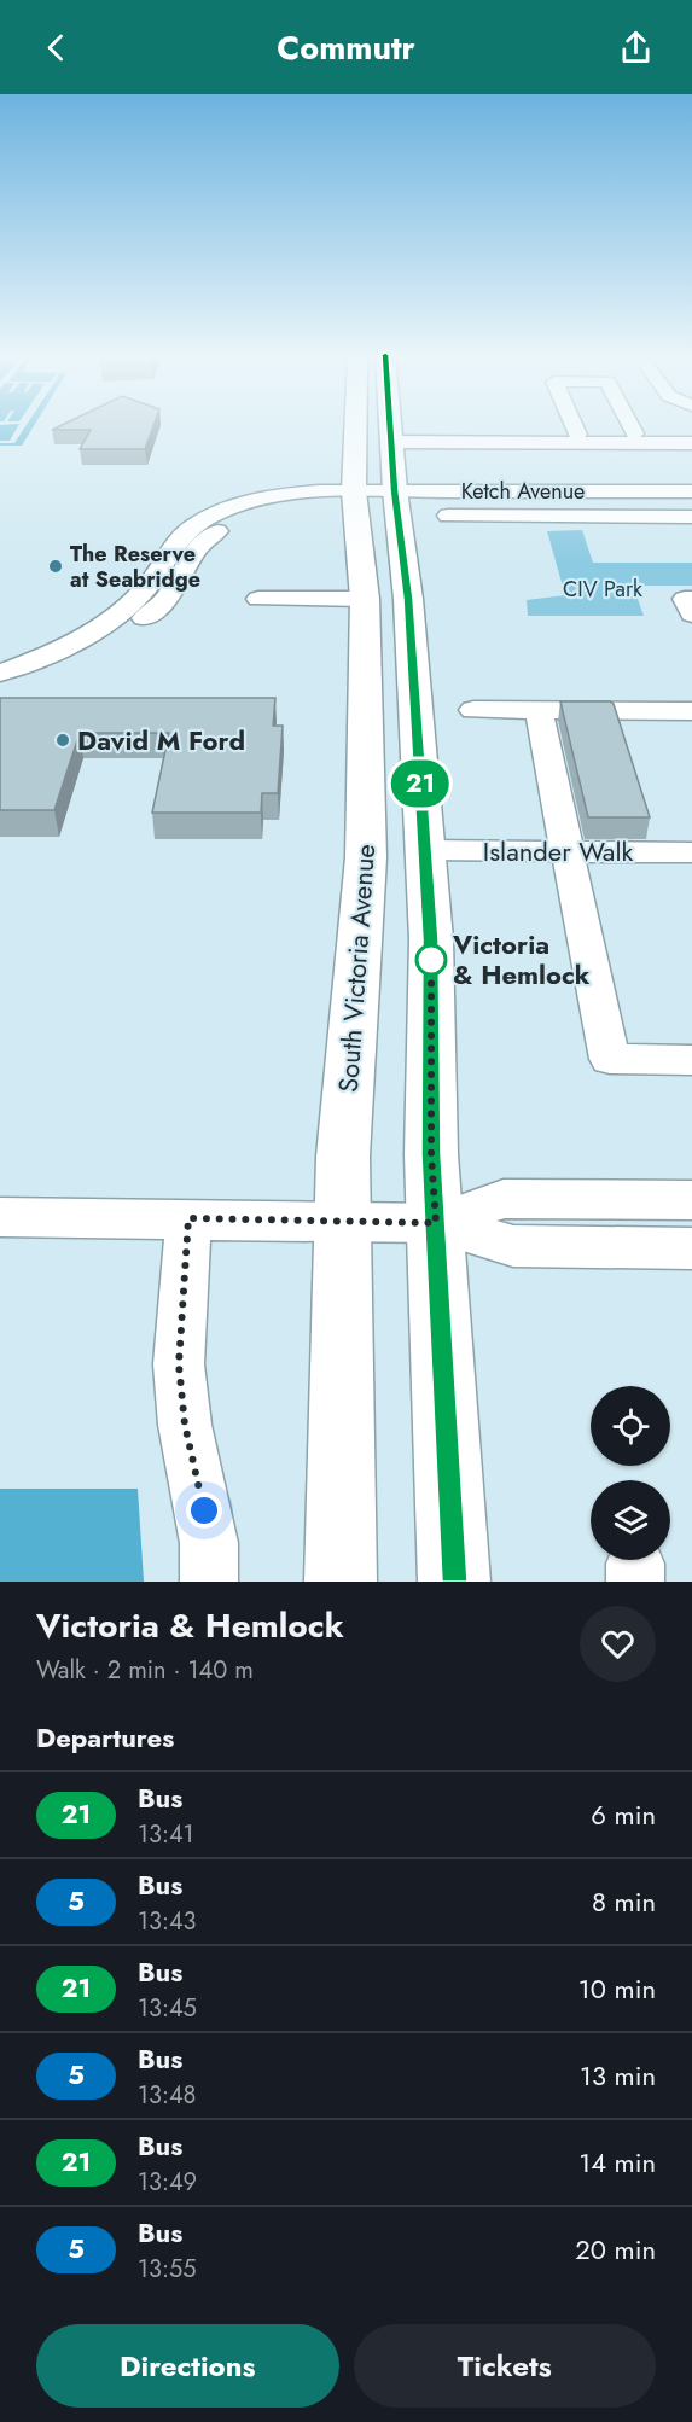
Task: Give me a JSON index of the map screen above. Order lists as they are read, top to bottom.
{
  "streets": {
    "main road": ["South Victoria Avenue"],
    "street": ["Ketch Avenue", "Islander Walk"]
  },
  "crossings": [
    ["Ketch Avenue", "South Victoria Avenue"],
    ["Islander Walk", "South Victoria Avenue"]
  ],
  "parks": ["CIV Park"],
  "places": ["The Reserve at Seabridge", "David M Ford", "Victoria & Hemlock"],
  "lines": ["bus line 21"],
  "page": {
    "header": "Commutr",
    "on_map": "21",
    "heading": [
      ["Victoria & Hemlock", "Walk · 2 min · 140 m"],
      "Departures"
    ],
    "list": [
      {
        "mark": "21",
        "name": "Bus",
        "note": "13:41",
        "value": "6 min"
      },
      {
        "mark": "5",
        "name": "Bus",
        "note": "13:43",
        "value": "8 min"
      },
      {
        "mark": "21",
        "name": "Bus",
        "note": "13:45",
        "value": "10 min"
      },
      {
        "mark": "5",
        "name": "Bus",
        "note": "13:48",
        "value": "13 min"
      },
      {
        "mark": "21",
        "name": "Bus",
        "note": "13:49",
        "value": "14 min"
      },
      {
        "mark": "5",
        "name": "Bus",
        "note": "13:55",
        "value": "20 min"
      }
    ],
    "buttons": ["Directions", "Tickets"]
  }
}
